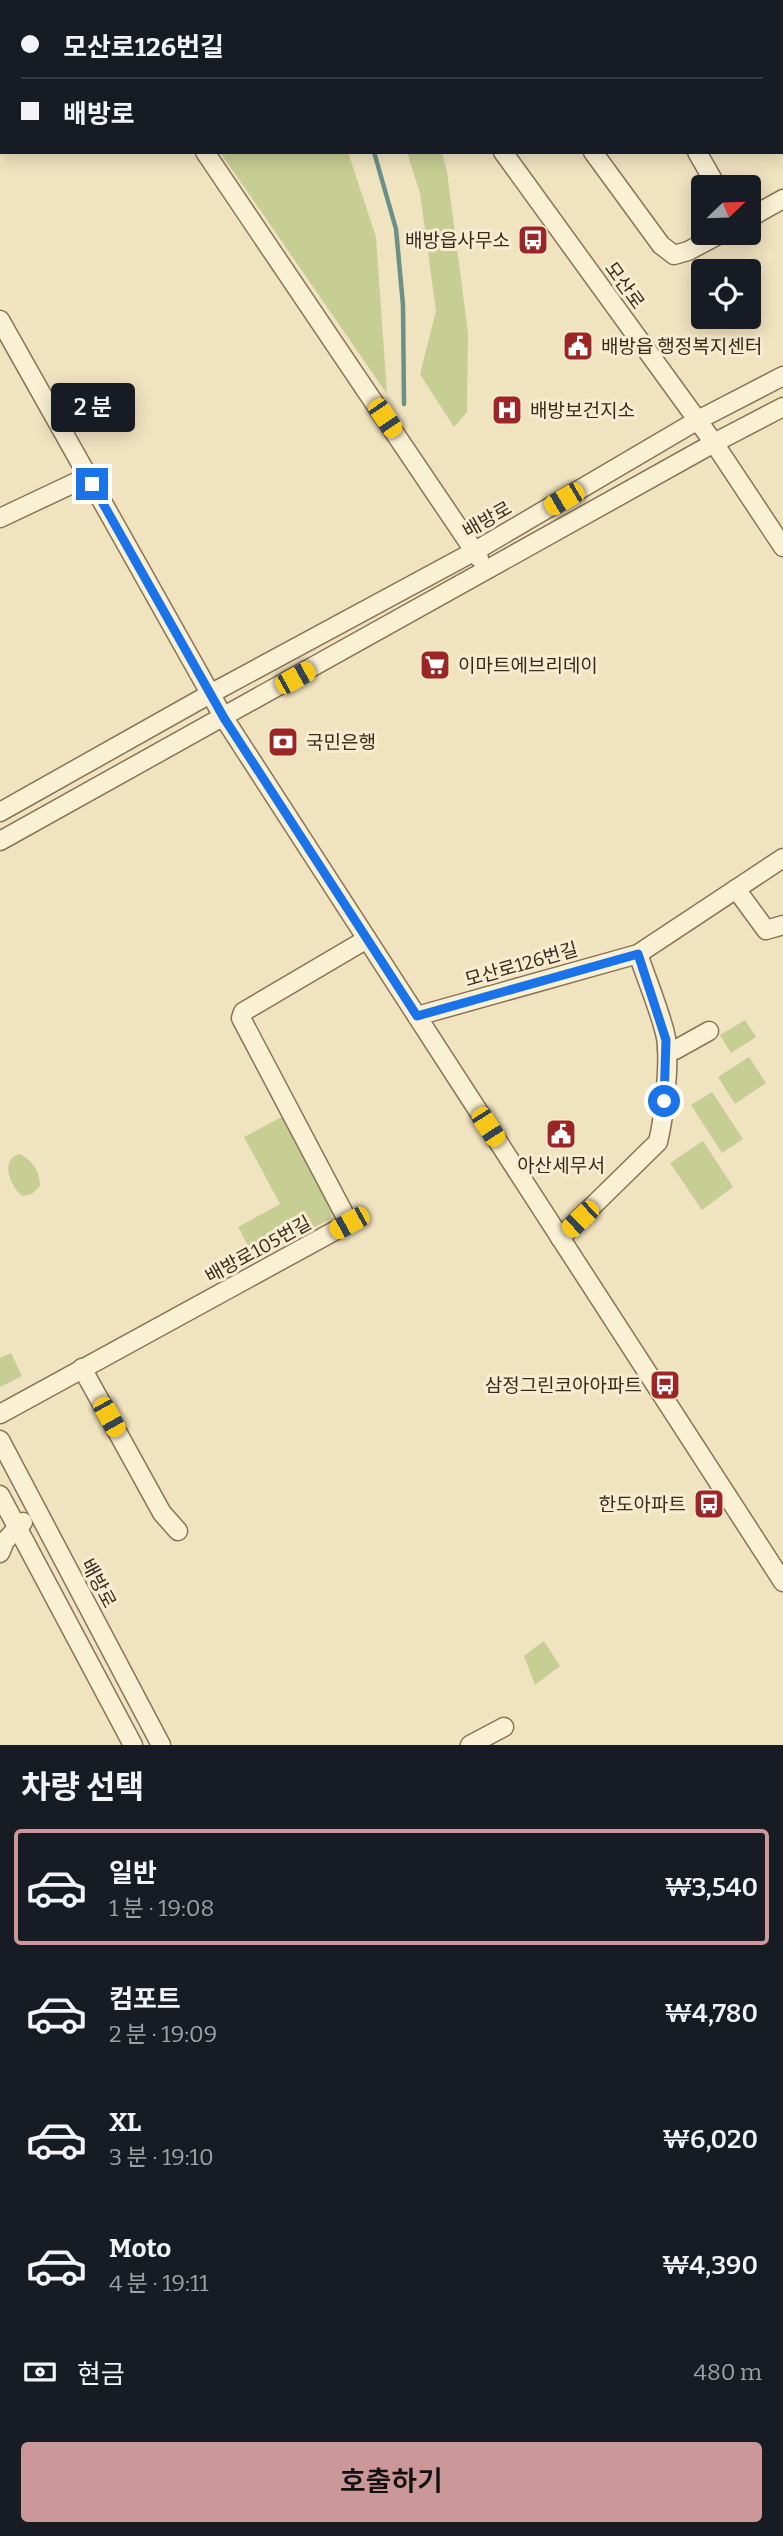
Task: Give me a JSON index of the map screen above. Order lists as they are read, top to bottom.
{
  "streets": {
    "street": [
      "모산로",
      "배방로",
      "모산로126번길",
      "배방로105번길"
    ]
  },
  "crossings": [
    ["모산로", "배방로"]
  ],
  "places": {
    "bus stop": ["배방읍사무소", "삼정그린코아아파트", "한도아파트"],
    "public building": ["배방읍 행정복지센터", "아산세무서"],
    "hospital": ["배방보건지소"],
    "supermarket": ["이마트에브리데이"],
    "bank": ["국민은행"]
  },
  "north": "top right",
  "page": {
    "banner": ["모산로126번길", "배방로"],
    "bubble": "2 분",
    "heading": "차량 선택",
    "list": [
      {
        "name": "일반",
        "note": "1 분 · 19:08",
        "value": "₩3,540"
      },
      {
        "name": "컴포트",
        "note": "2 분 · 19:09",
        "value": "₩4,780"
      },
      {
        "name": "XL",
        "note": "3 분 · 19:10",
        "value": "₩6,020"
      },
      {
        "name": "Moto",
        "note": "4 분 · 19:11",
        "value": "₩4,390"
      }
    ],
    "pay": ["현금", "480 m"],
    "buttons": "호출하기"
  }
}
